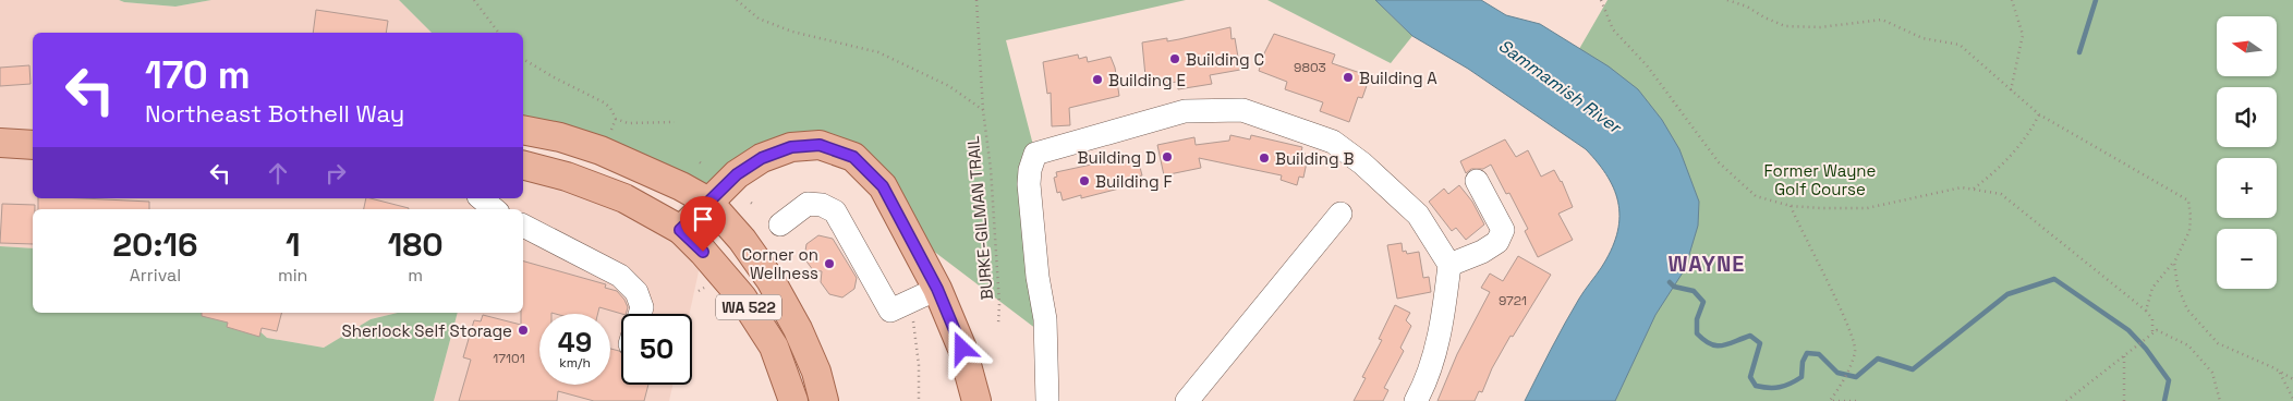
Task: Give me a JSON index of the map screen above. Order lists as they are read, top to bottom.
{
  "streets": {
    "main road": ["WA 522"],
    "path": ["BURKE-GILMAN TRAIL"]
  },
  "districts": ["WAYNE"],
  "water": ["Sammamish River"],
  "parks": ["Former Wayne Golf Course"],
  "places": [
    "Building C",
    "Building A",
    "Building E",
    "Building D",
    "Building B",
    "Building F",
    "Corner on Wellness",
    "Sherlock Self Storage"
  ],
  "house_numbers": ["9803", "9721", "17101"],
  "north": "left",
  "page": {
    "map_buttons": ["+", "−"],
    "turn": ["170 m", "Northeast Bothell Way"],
    "eta": [
      "20:16",
      "Arrival",
      "1",
      "min",
      "180",
      "m"
    ],
    "speed": "49 km/h",
    "limit": "50"
  }
}
